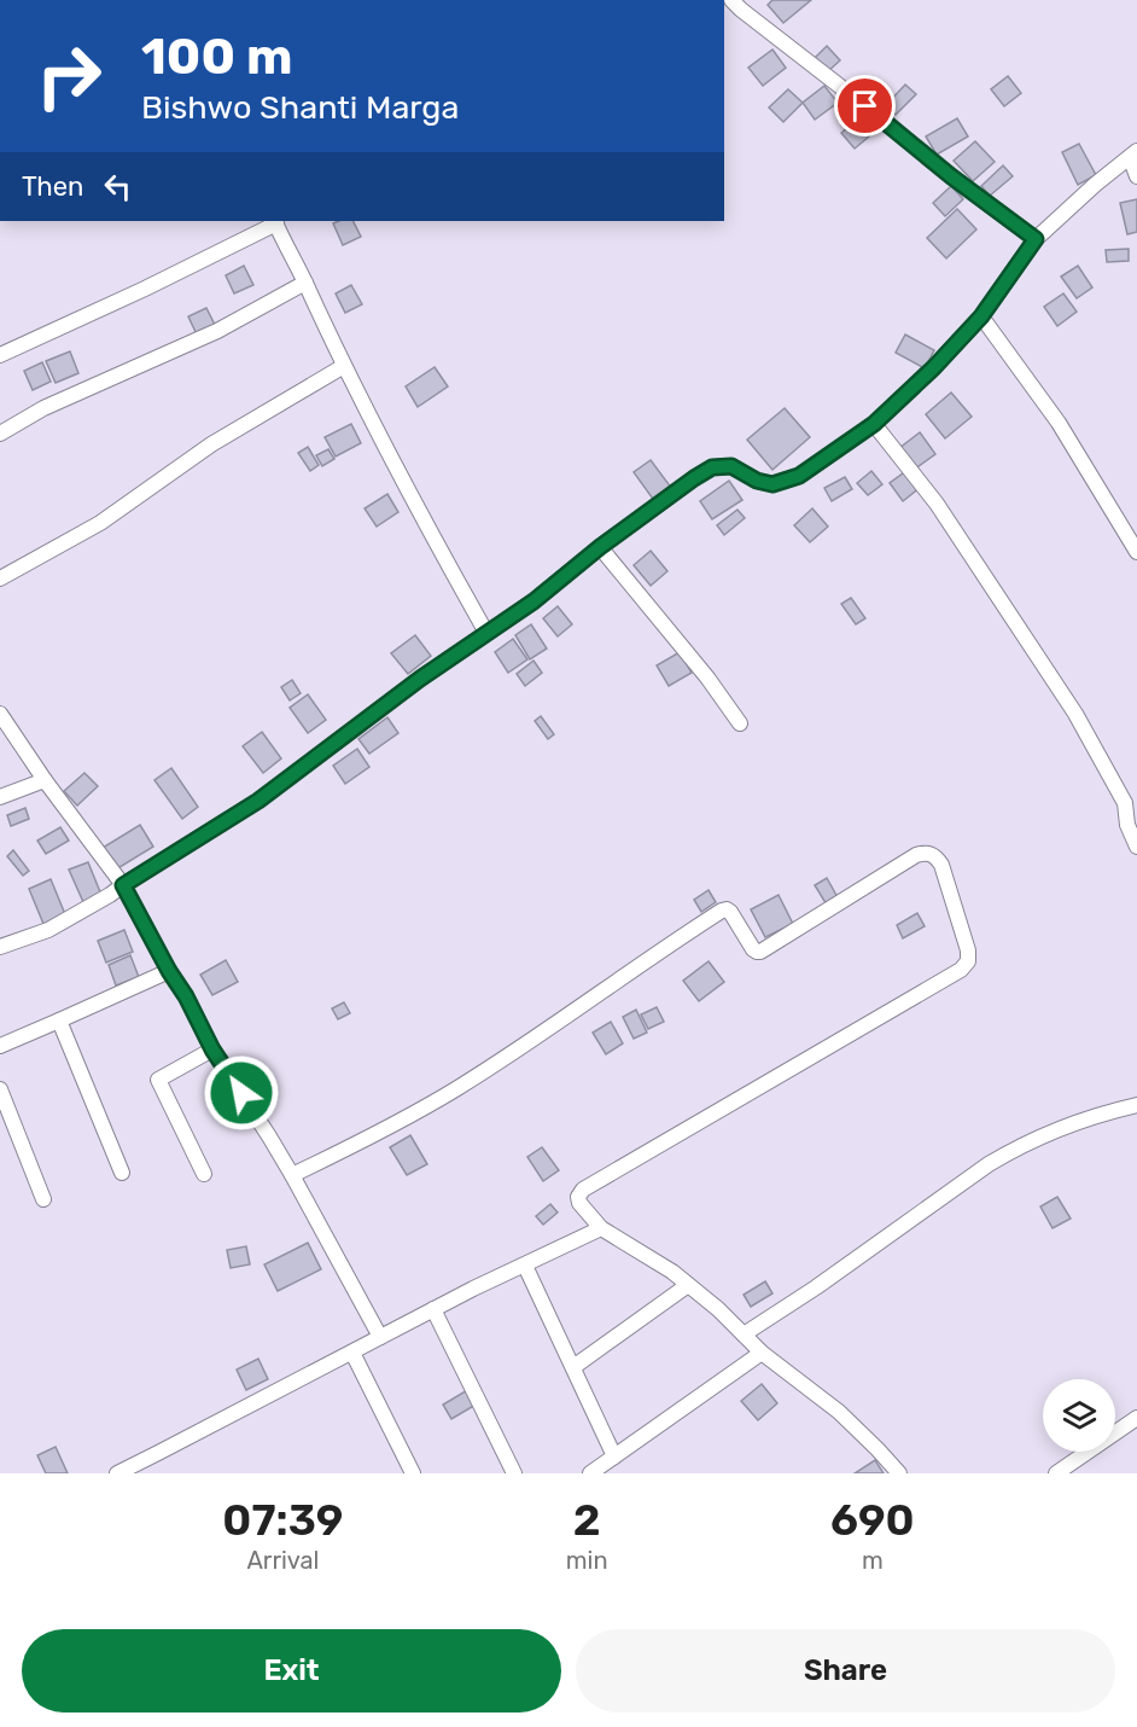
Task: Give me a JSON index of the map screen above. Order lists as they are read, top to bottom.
{
  "page": {
    "turn": ["100 m", "Bishwo Shanti Marga"],
    "then": "Then",
    "eta": [
      "07:39",
      "Arrival",
      "2",
      "min",
      "690",
      "m"
    ],
    "buttons": ["Exit", "Share"]
  }
}
